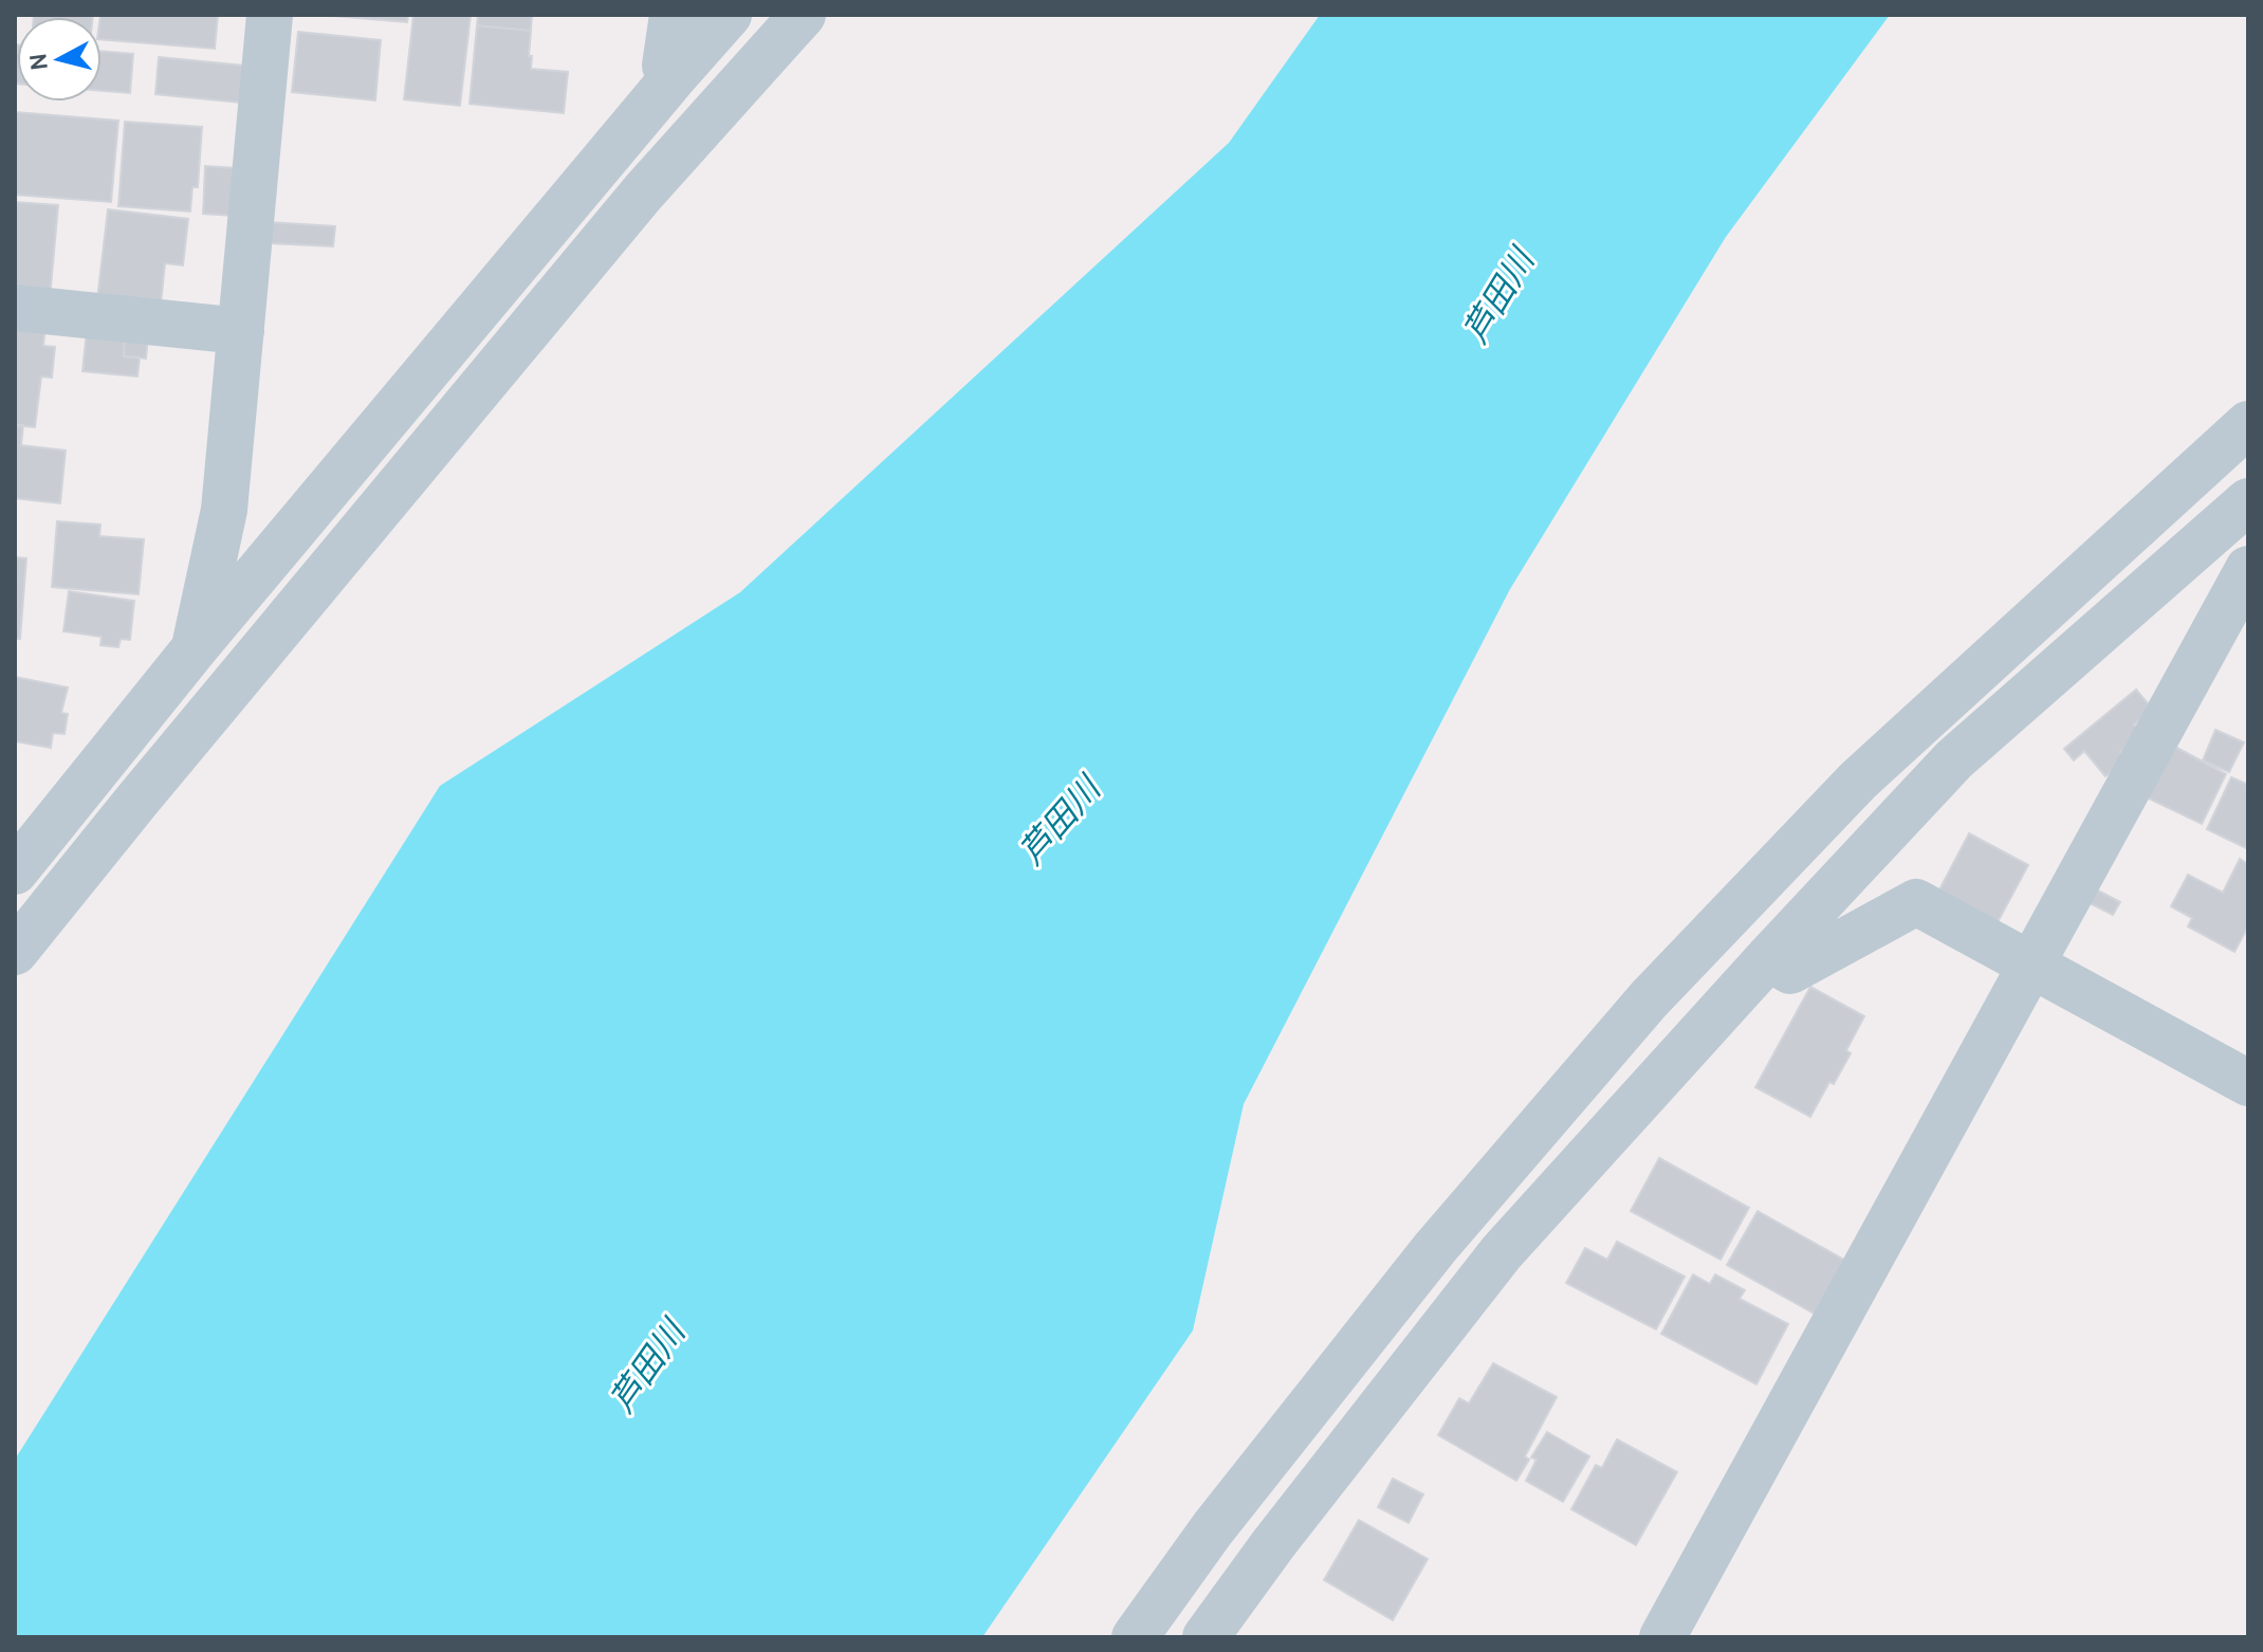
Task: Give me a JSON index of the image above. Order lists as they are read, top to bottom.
{
  "water": ["芦田川"],
  "north": "left"
}
